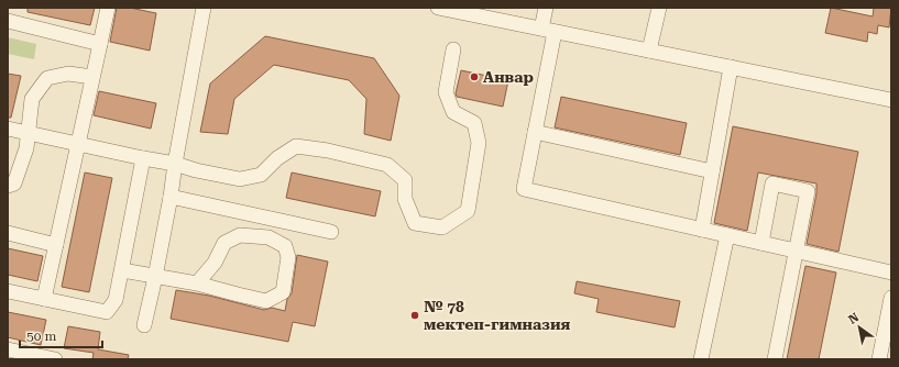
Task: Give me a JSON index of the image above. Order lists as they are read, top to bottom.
{
  "places": ["Анвар", "№ 78 мектеп-гимназия"],
  "scale_bar": "50 m",
  "north": "top left"
}
